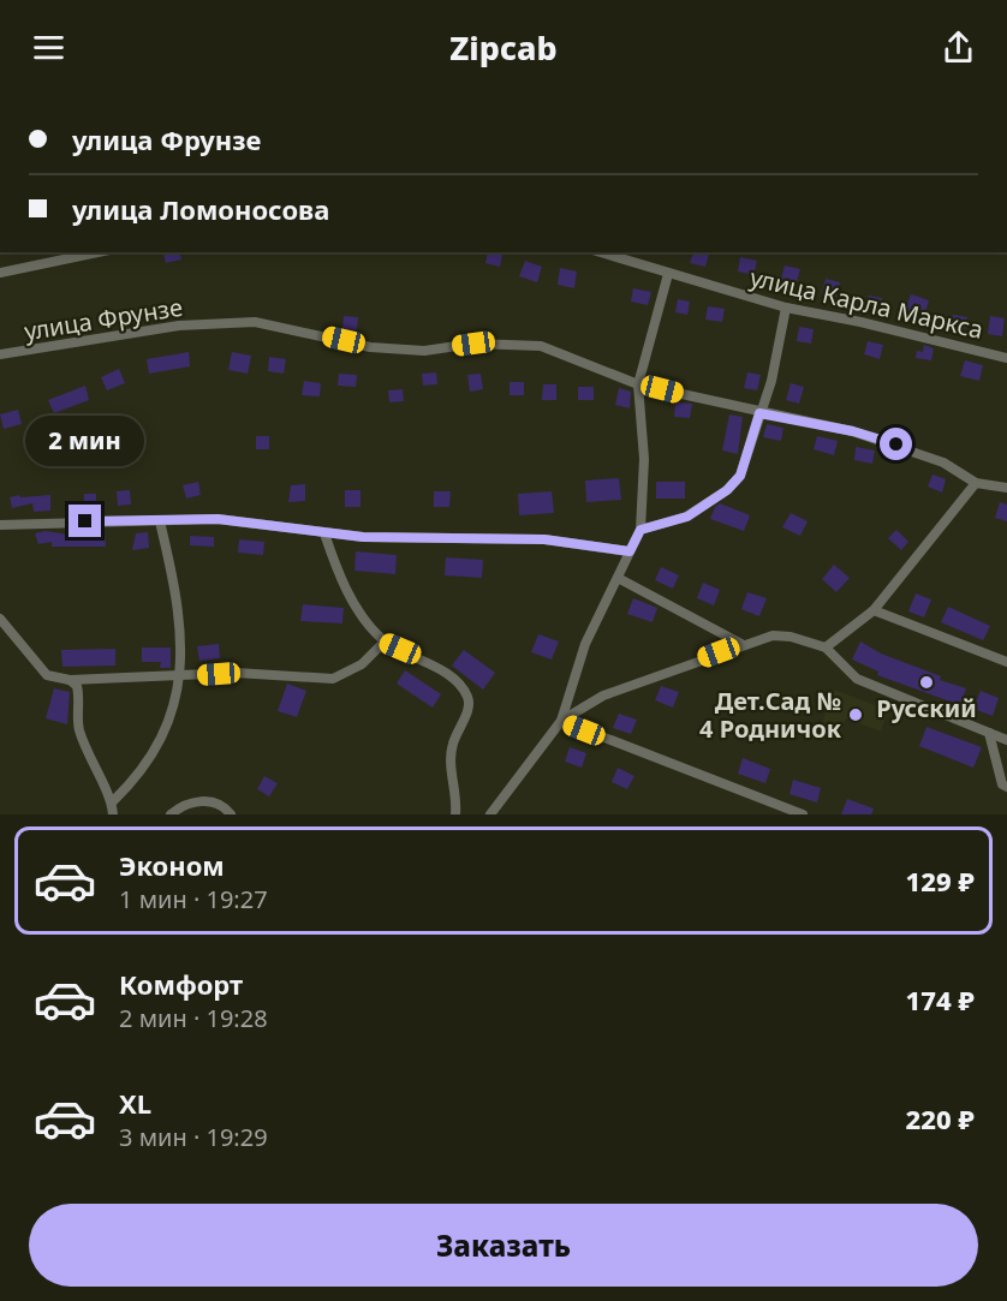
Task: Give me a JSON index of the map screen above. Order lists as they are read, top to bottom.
{
  "streets": {
    "street": ["улица Карла Маркса", "улица Фрунзе"]
  },
  "places": ["Русский", "Дет.Сад № 4 Родничок"],
  "page": {
    "header": "Zipcab",
    "banner": ["улица Фрунзе", "улица Ломоносова"],
    "bubble": "2 мин",
    "list": [
      {
        "name": "Эконом",
        "note": "1 мин · 19:27",
        "value": "129 ₽"
      },
      {
        "name": "Комфорт",
        "note": "2 мин · 19:28",
        "value": "174 ₽"
      },
      {
        "name": "XL",
        "note": "3 мин · 19:29",
        "value": "220 ₽"
      }
    ],
    "buttons": "Заказать"
  }
}
